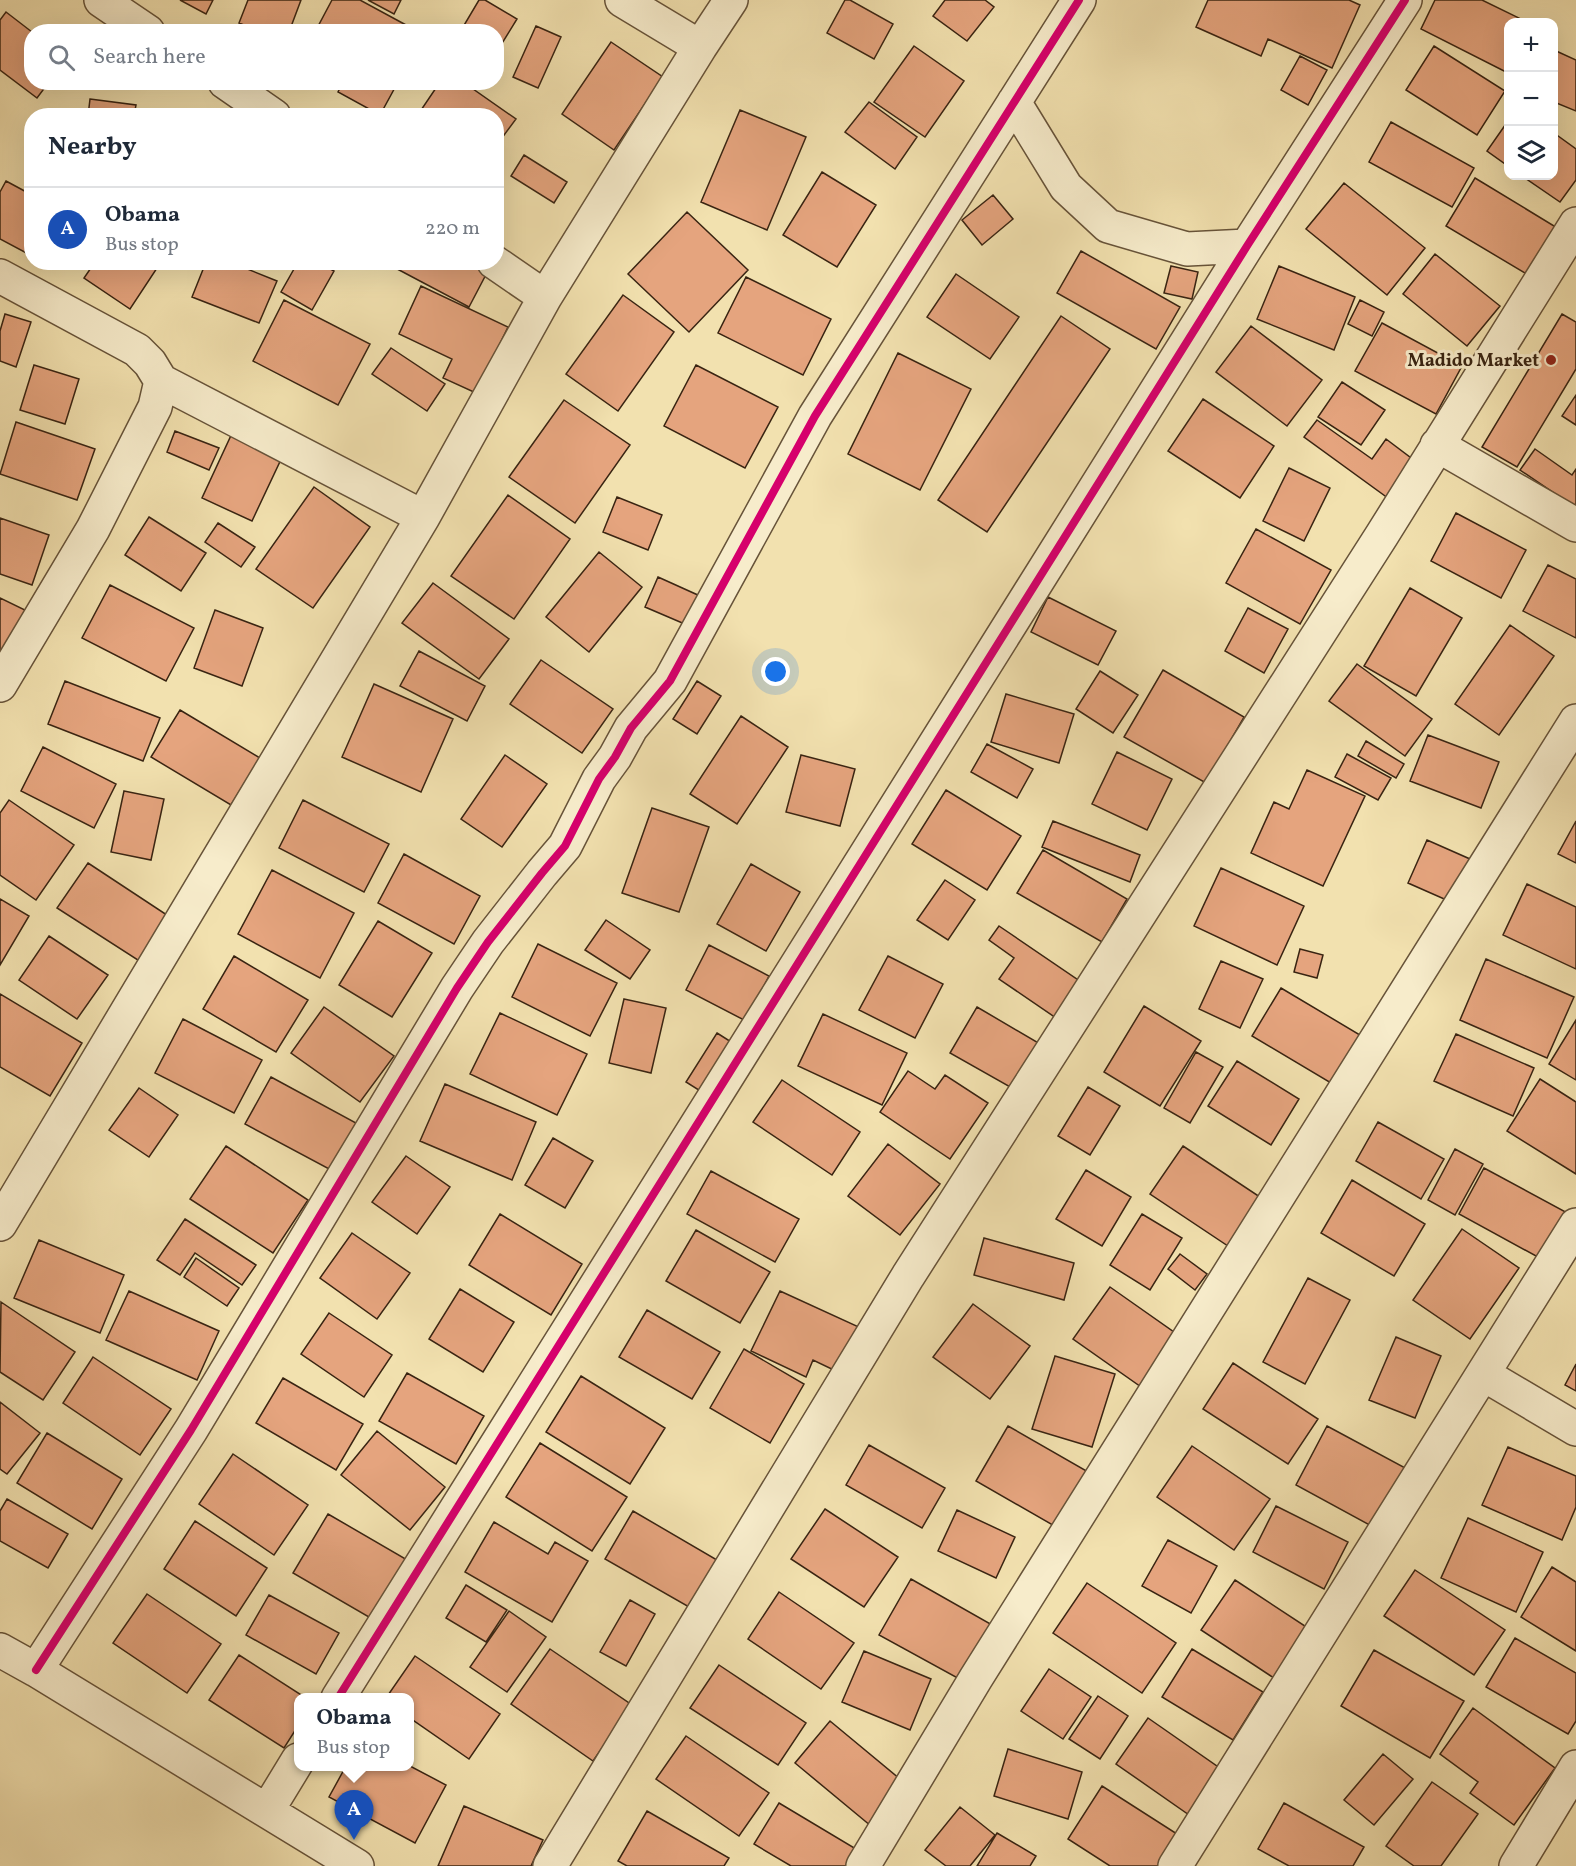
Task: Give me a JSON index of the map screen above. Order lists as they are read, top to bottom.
{
  "places": ["Madido Market"],
  "page": {
    "map_buttons": ["+", "−"],
    "search": "Search here",
    "heading": "Nearby",
    "list": [
      {
        "mark": "A",
        "name": "Obama",
        "note": "Bus stop",
        "value": "220 m"
      }
    ],
    "popup": ["Obama", "Bus stop"],
    "pins": "A"
  }
}
